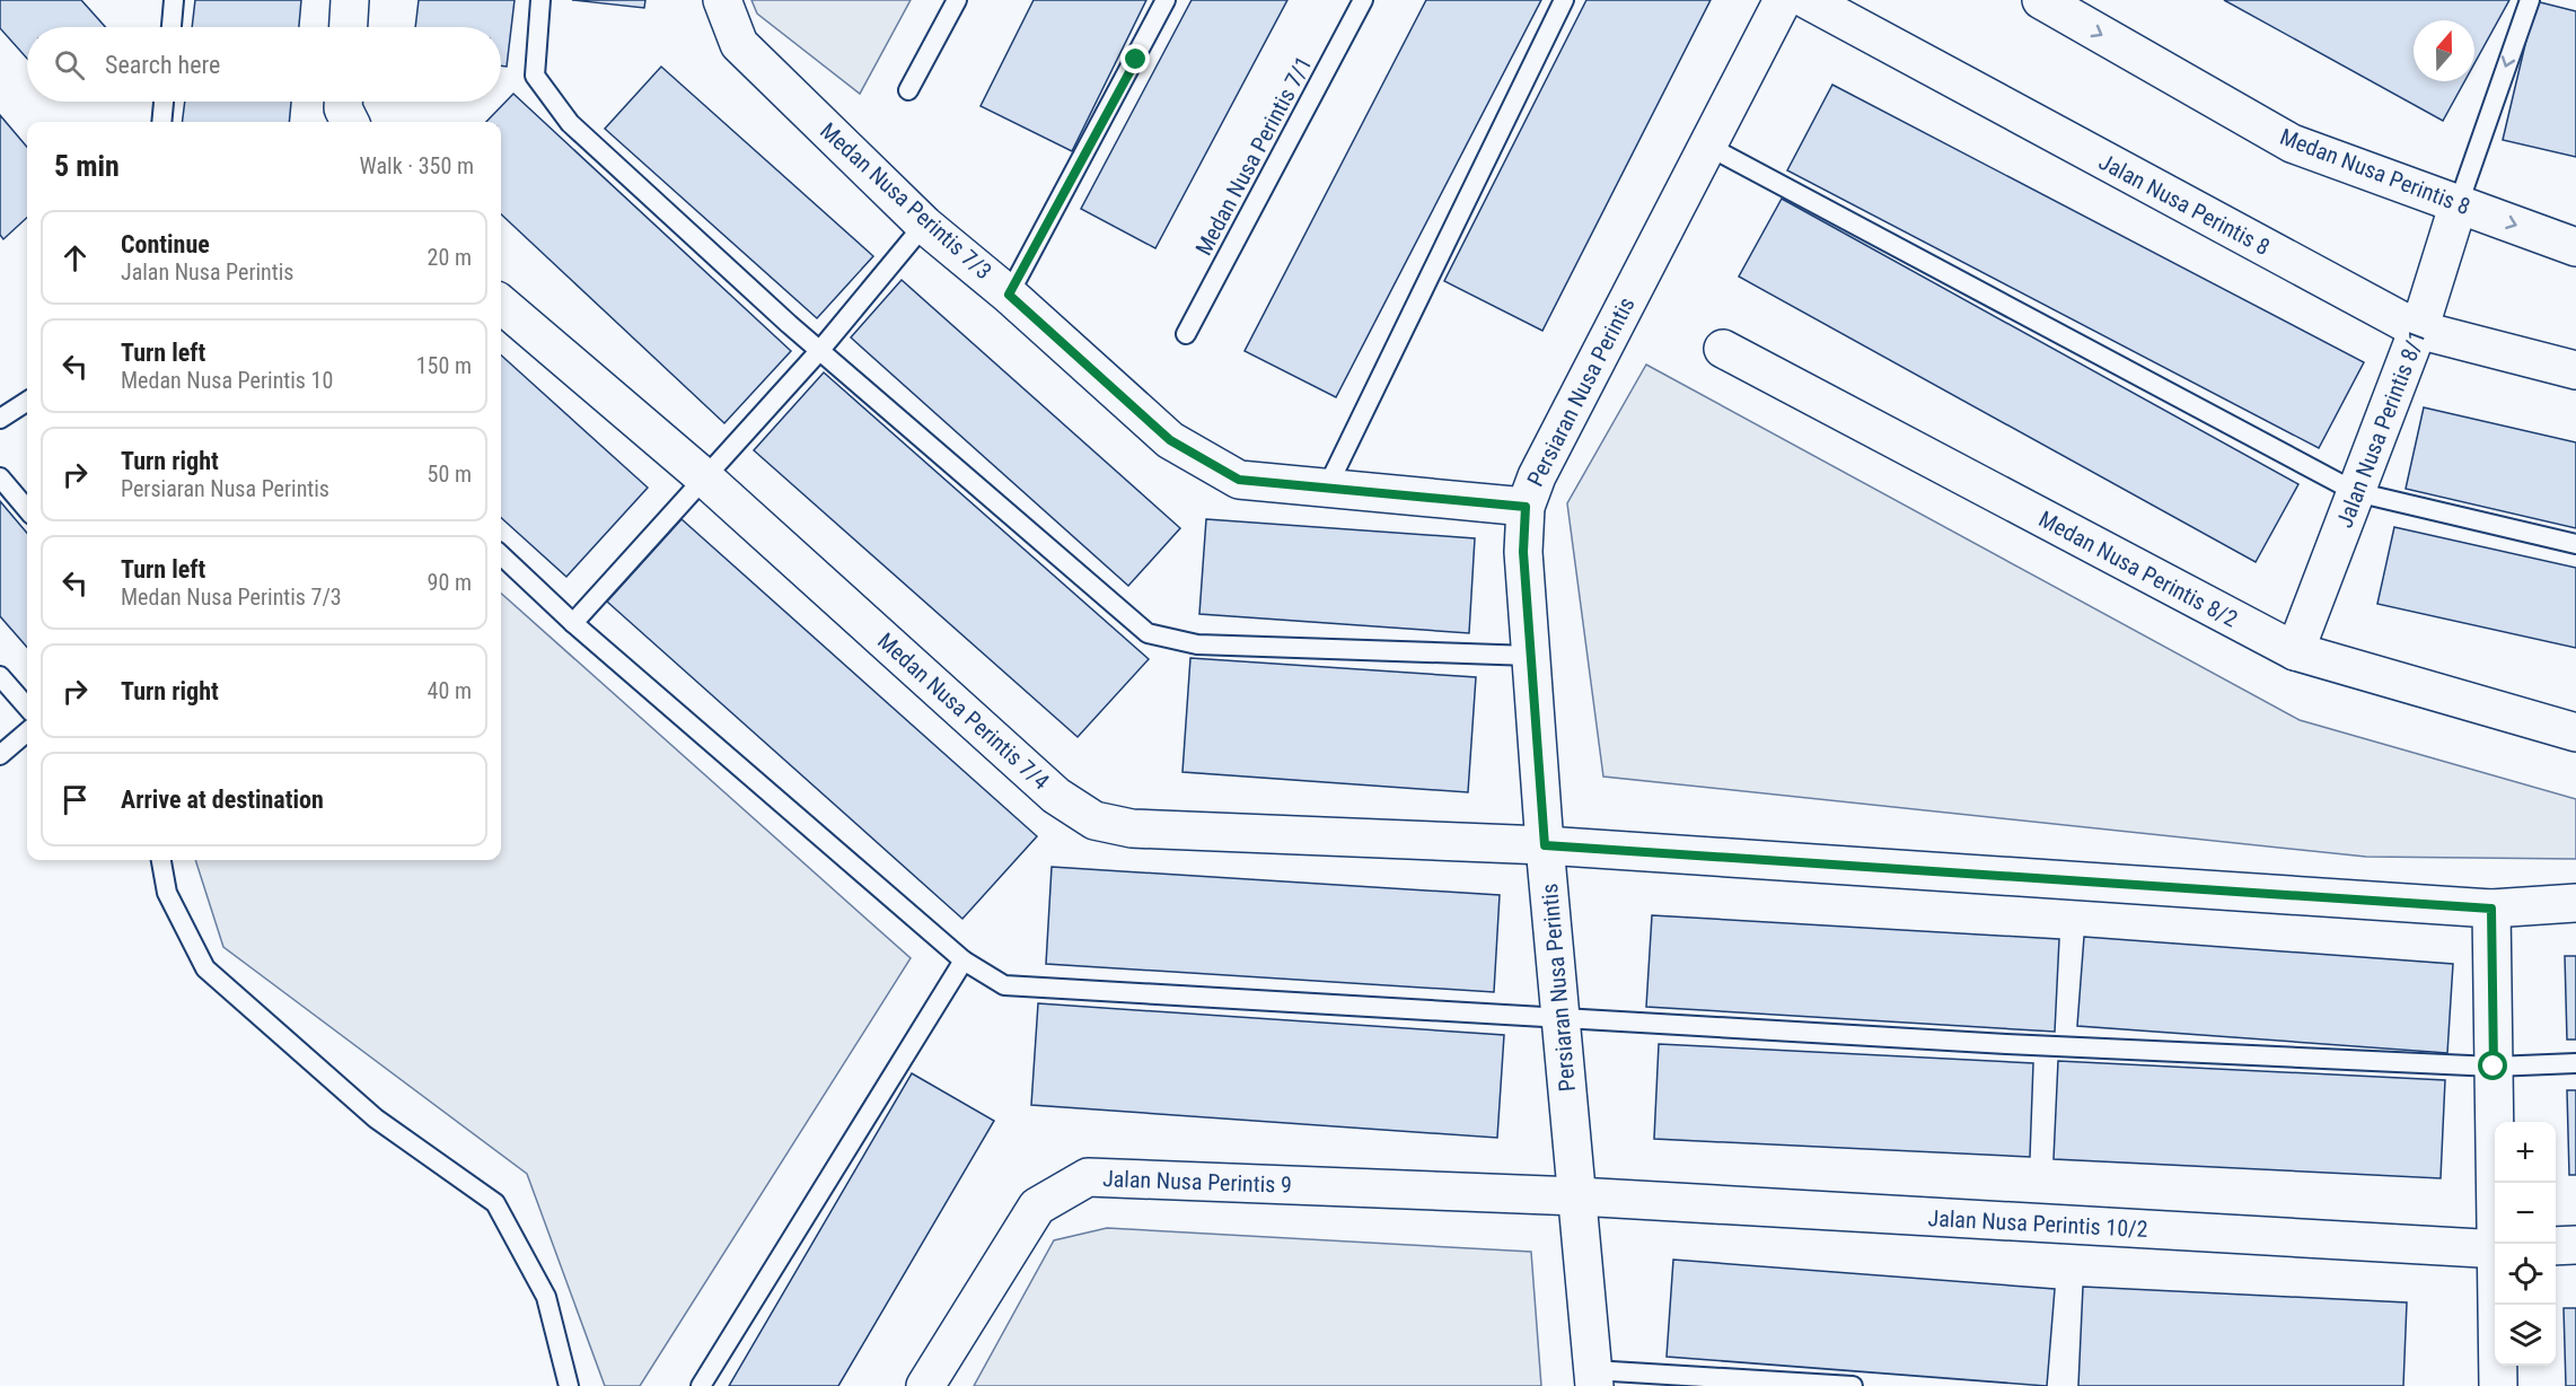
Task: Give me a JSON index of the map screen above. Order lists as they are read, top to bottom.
{
  "streets": {
    "street": [
      "Medan Nusa Perintis 8",
      "Medan Nusa Perintis 7/3",
      "Jalan Nusa Perintis 8",
      "Persiaran Nusa Perintis",
      "Jalan Nusa Perintis 8/1",
      "Medan Nusa Perintis 8/2",
      "Medan Nusa Perintis 7/4",
      "Jalan Nusa Perintis 9",
      "Jalan Nusa Perintis 10/2"
    ],
    "lane": ["Medan Nusa Perintis 7/1"]
  },
  "crossings": [
    ["Medan Nusa Perintis 8", "Jalan Nusa Perintis 8/1"],
    ["Medan Nusa Perintis 7/3", "Persiaran Nusa Perintis"],
    ["Jalan Nusa Perintis 8", "Jalan Nusa Perintis 8/1"],
    ["Persiaran Nusa Perintis", "Medan Nusa Perintis 7/4"],
    ["Persiaran Nusa Perintis", "Jalan Nusa Perintis 9"],
    ["Persiaran Nusa Perintis", "Jalan Nusa Perintis 10/2"],
    ["Jalan Nusa Perintis 8/1", "Medan Nusa Perintis 8/2"],
    ["Jalan Nusa Perintis 9", "Jalan Nusa Perintis 10/2"]
  ],
  "one_way": ["Medan Nusa Perintis 8"],
  "north": "top",
  "page": {
    "search": "Search here",
    "heading": ["5 min", "Walk · 350 m"],
    "list": [
      ["Continue", "Jalan Nusa Perintis", "20 m"],
      ["Turn left", "Medan Nusa Perintis 10", "150 m"],
      ["Turn right", "Persiaran Nusa Perintis", "50 m"],
      ["Turn left", "Medan Nusa Perintis 7/3", "90 m"],
      ["Turn right", "40 m"],
      "Arrive at destination"
    ],
    "map_buttons": ["+", "−"]
  }
}
